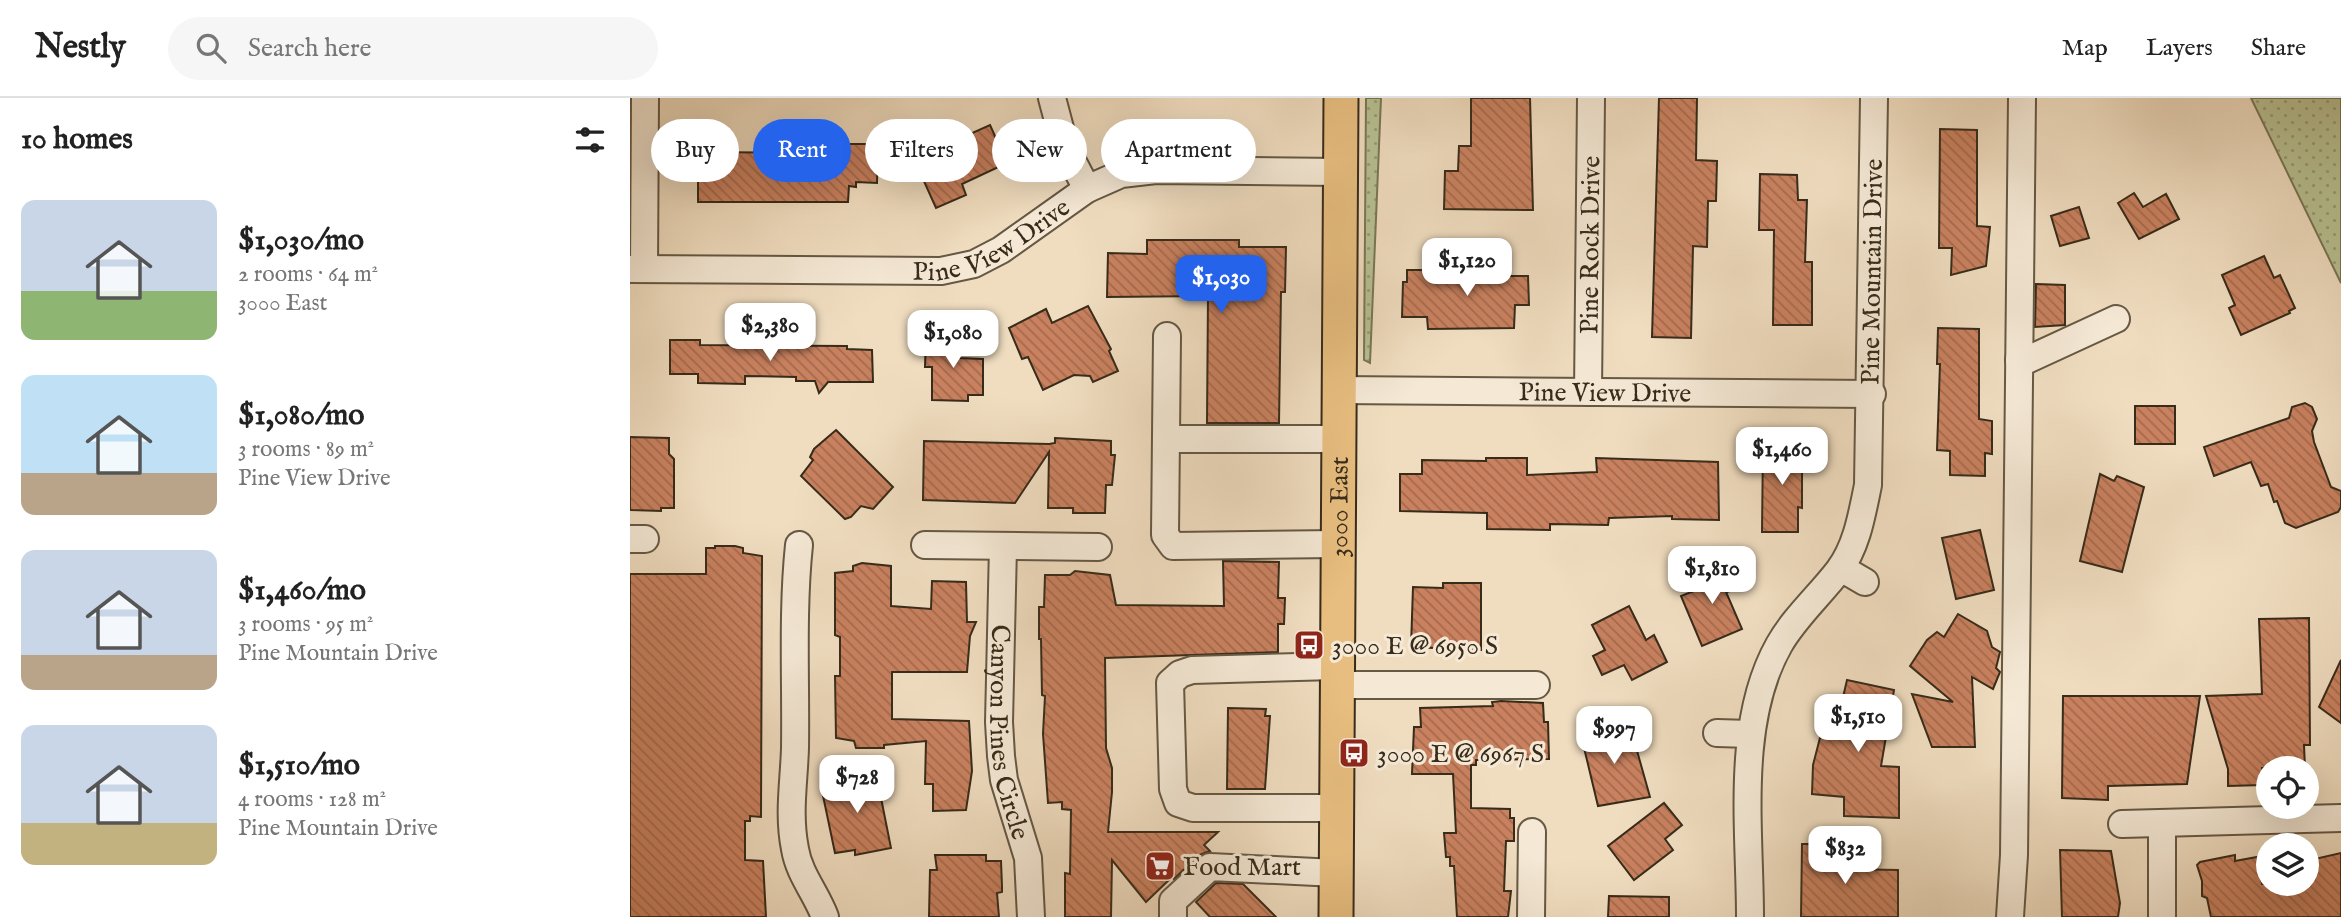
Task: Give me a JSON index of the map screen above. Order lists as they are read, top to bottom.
{
  "streets": {
    "main road": ["3000 East"],
    "street": [
      "Pine View Drive",
      "Pine Rock Drive",
      "Pine Mountain Drive",
      "Canyon Pines Circle"
    ]
  },
  "crossings": [
    ["Pine View Drive", "Pine Rock Drive"],
    ["Pine View Drive", "Pine Mountain Drive"],
    ["Pine View Drive", "3000 East"]
  ],
  "places": {
    "bus stop": ["3000 E @ 6950 S", "3000 E @ 6967 S"],
    "supermarket": ["Food Mart"]
  },
  "page": {
    "header": "Nestly",
    "search": "Search here",
    "nav": ["Map", "Layers", "Share"],
    "heading": "10 homes",
    "chip": [
      "Buy",
      "Rent",
      "Filters",
      "New",
      "Apartment"
    ],
    "list": [
      {
        "name": "$1,030/mo",
        "note": "2 rooms · 64 m² · 3000 East"
      },
      {
        "name": "$1,080/mo",
        "note": "3 rooms · 89 m² · Pine View Drive"
      },
      {
        "name": "$1,460/mo",
        "note": "3 rooms · 95 m² · Pine Mountain Drive"
      },
      {
        "name": "$1,510/mo",
        "note": "4 rooms · 128 m² · Pine Mountain Drive"
      }
    ],
    "price": [
      "$1,120",
      "$1,030",
      "$2,380",
      "$1,080",
      "$1,460",
      "$1,810",
      "$1,510",
      "$997",
      "$728",
      "$832"
    ]
  }
}
